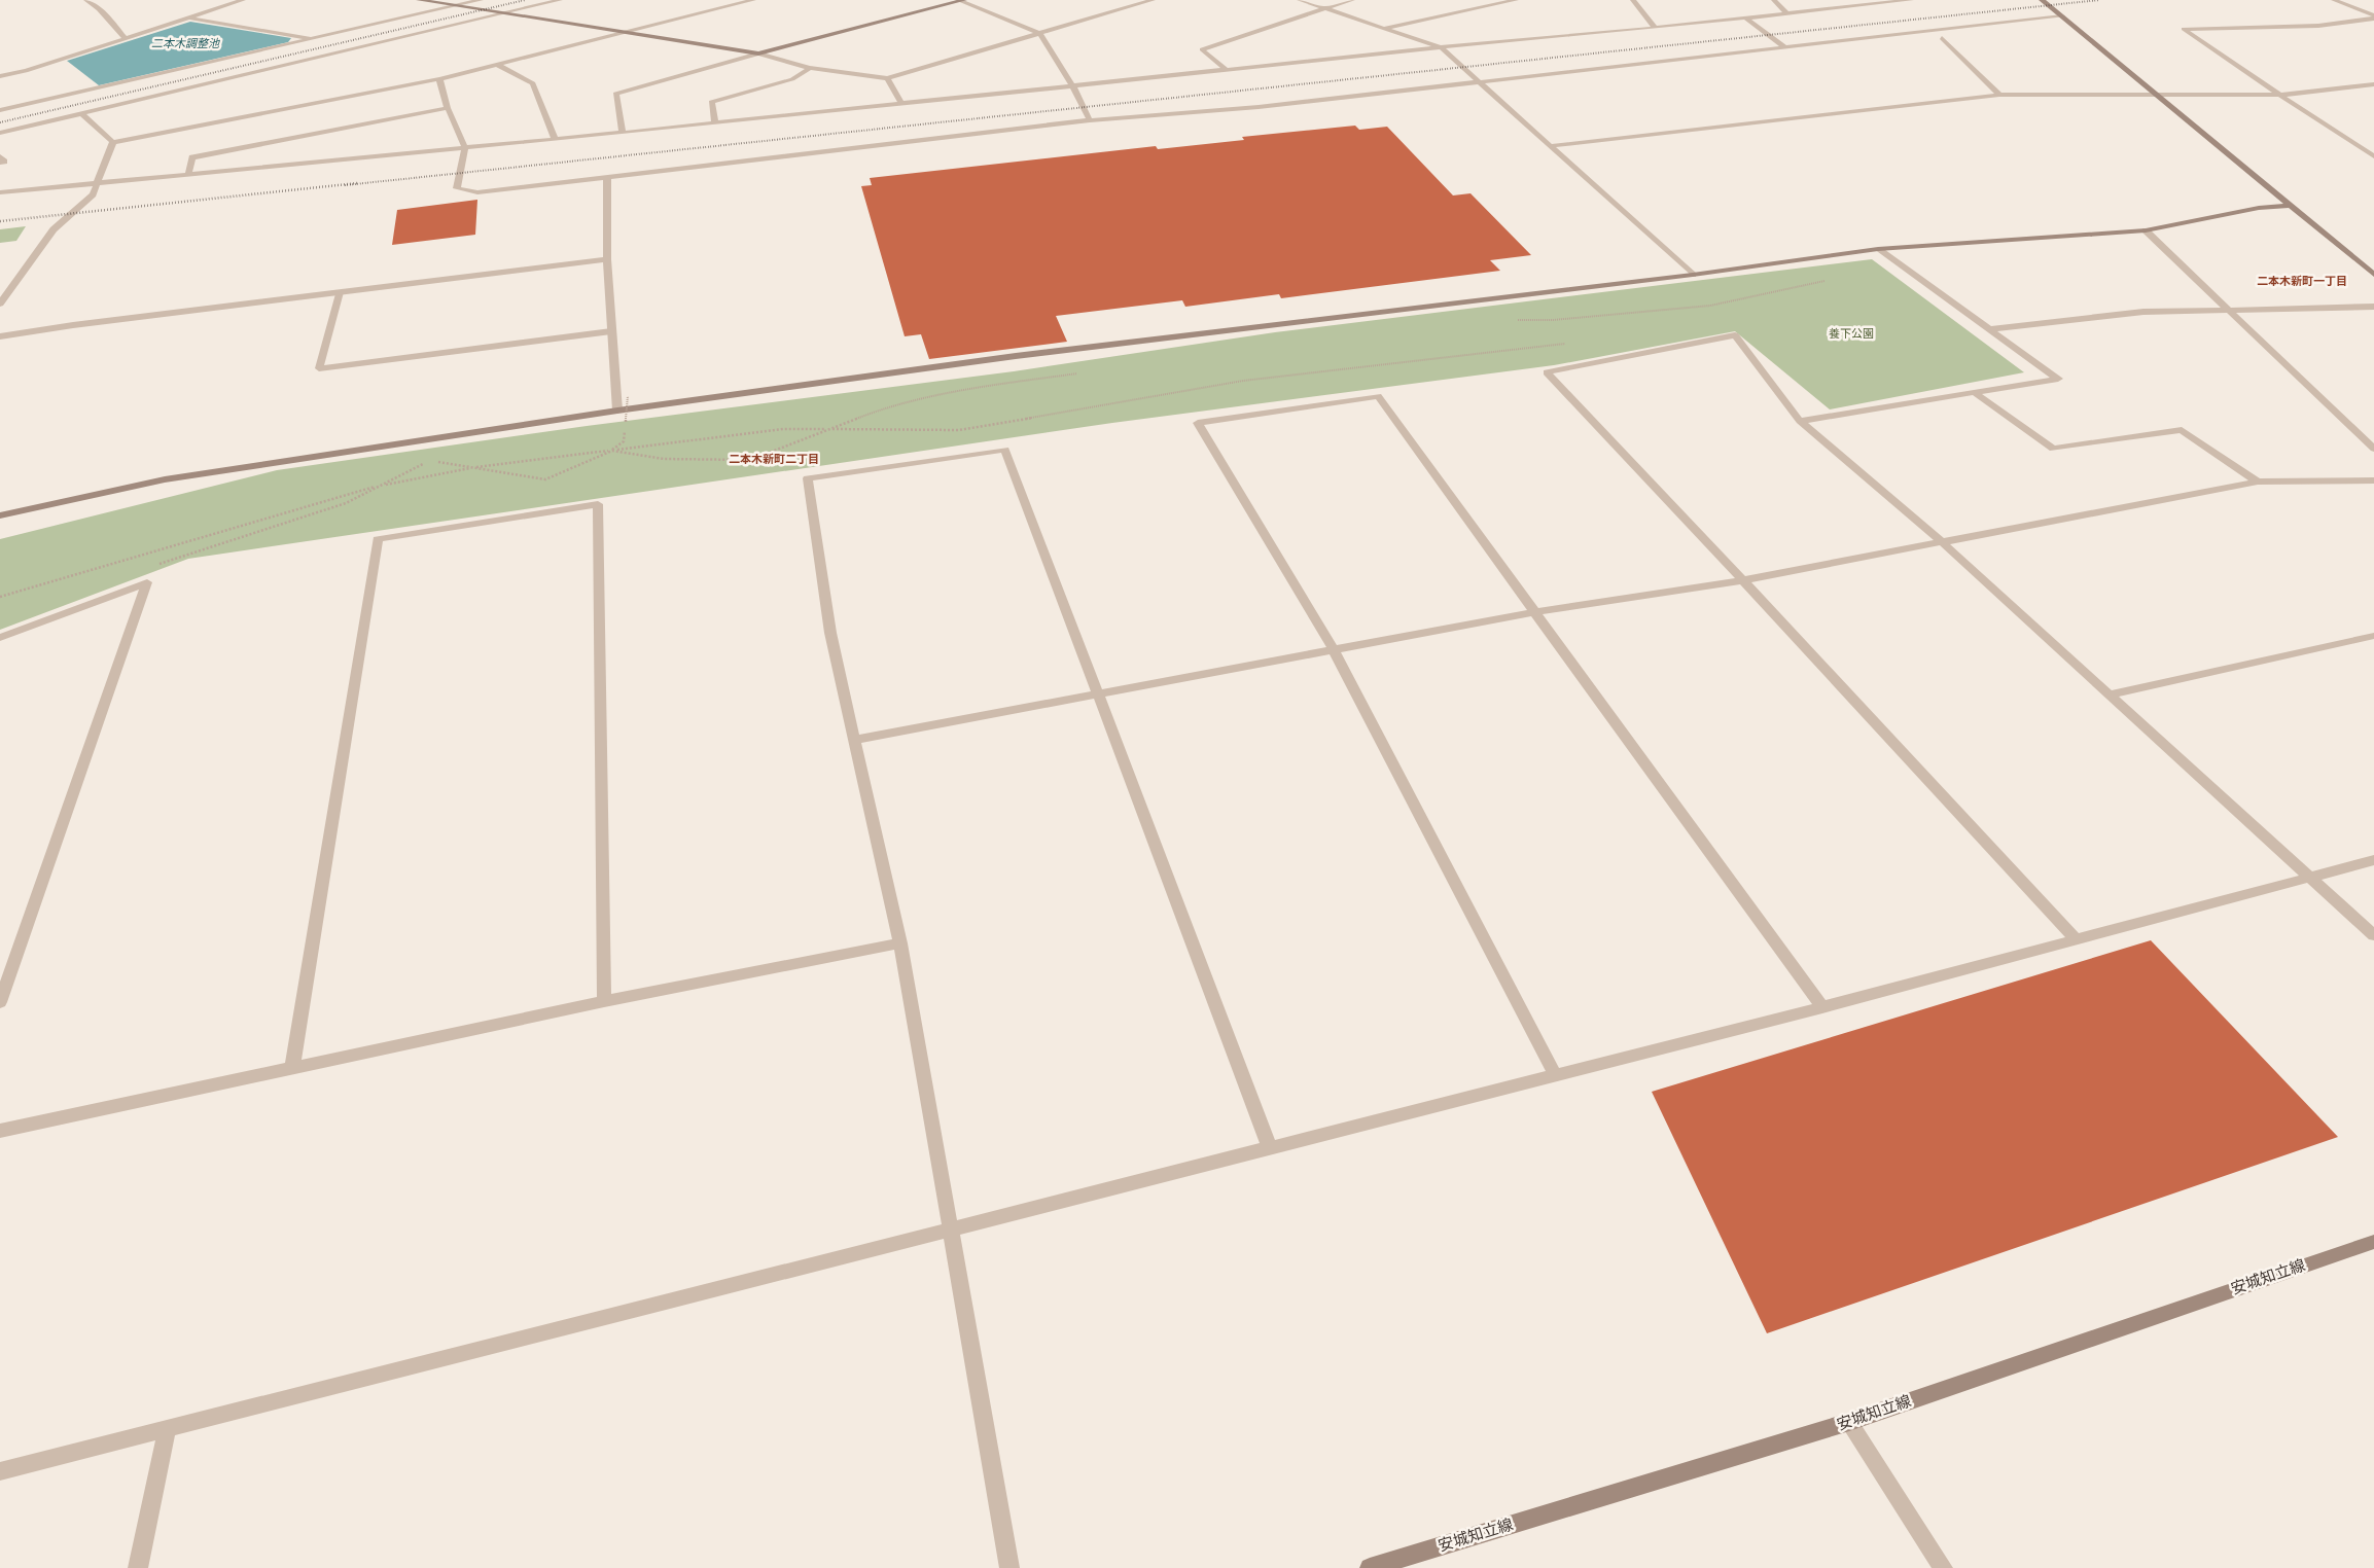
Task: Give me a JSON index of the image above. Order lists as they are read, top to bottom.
{
  "streets": {
    "street": ["安城知立線"]
  },
  "districts": ["二本木新町一丁目", "二本木新町二丁目"],
  "water": ["二本木調整池"],
  "parks": ["養下公園"]
}
